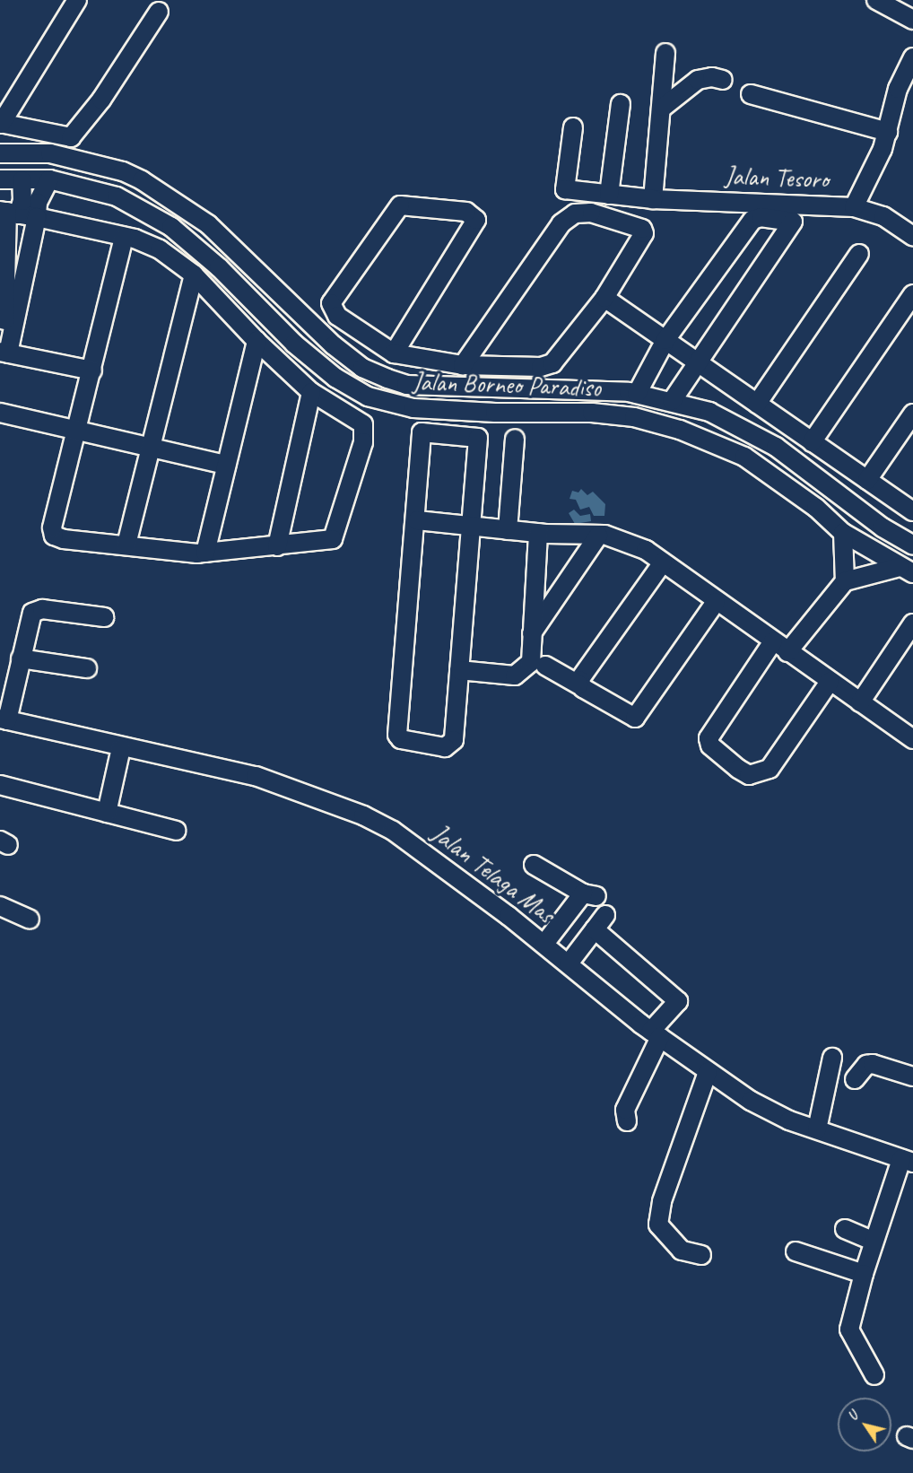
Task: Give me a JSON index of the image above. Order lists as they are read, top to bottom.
{
  "streets": {
    "street": ["Jalan Tesoro", "Jalan Borneo Paradiso", "Jalan Telaga Mas"]
  },
  "north": "top left"
}
